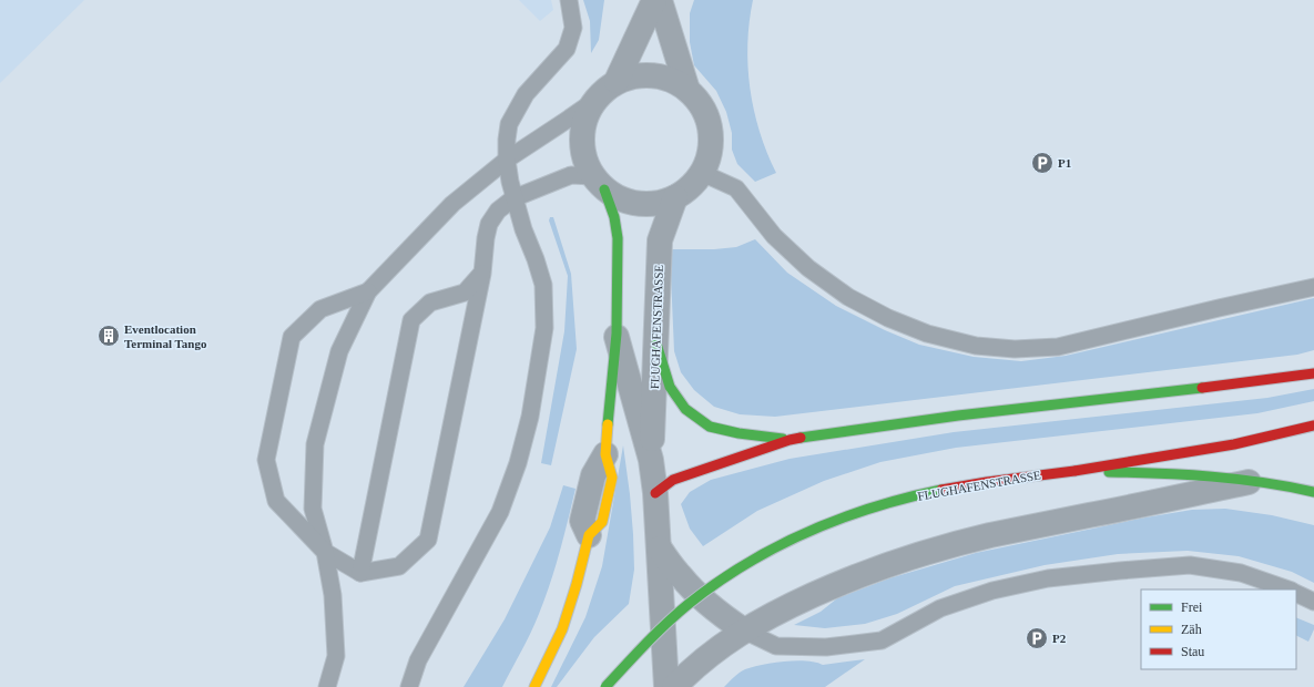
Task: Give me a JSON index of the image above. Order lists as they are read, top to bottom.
{
  "streets": {
    "main road": ["FLUGHAFENSTRASSE"]
  },
  "places": {
    "parking": ["P1", "P2"],
    "building": ["Eventlocation Terminal Tango"]
  },
  "legend": ["Frei", "Zäh", "Stau"]
}
